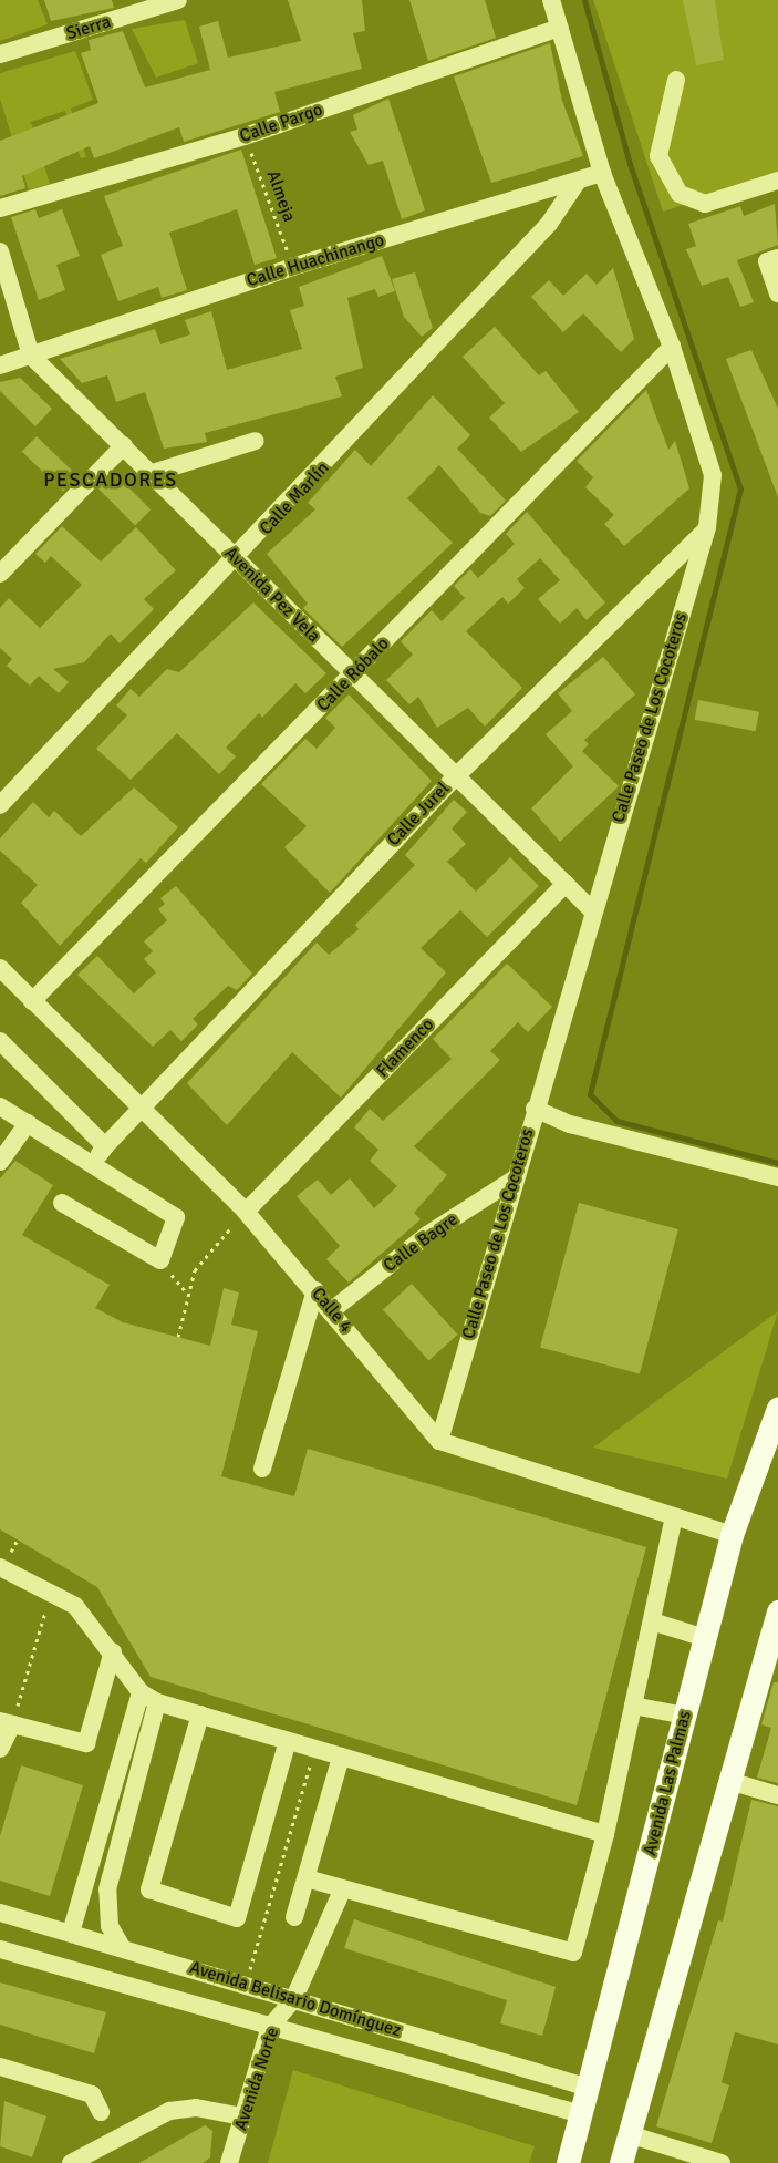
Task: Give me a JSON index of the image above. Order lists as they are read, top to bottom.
{
  "streets": {
    "main road": ["Avenida Las Palmas"],
    "street": [
      "Sierra",
      "Calle Pargo",
      "Calle Huachinango",
      "Calle Marlín",
      "Avenida Pez Vela",
      "Calle Róbalo",
      "Calle Paseo de Los Cocoteros",
      "Calle Jurel",
      "Flamenco",
      "Calle Bagre",
      "Calle 4",
      "Avenida Belisario Domínguez",
      "Avenida Norte"
    ],
    "path": ["Almeja"]
  },
  "crossings": [
    ["Calle Pargo", "Almeja"],
    ["Calle Pargo", "Calle Paseo de Los Cocoteros"],
    ["Almeja", "Calle Huachinango"],
    ["Calle Huachinango", "Calle Marlín"],
    ["Calle Huachinango", "Avenida Pez Vela"],
    ["Calle Huachinango", "Calle Paseo de Los Cocoteros"],
    ["Calle Marlín", "Avenida Pez Vela"],
    ["Avenida Pez Vela", "Calle Róbalo"],
    ["Avenida Pez Vela", "Calle Paseo de Los Cocoteros"],
    ["Avenida Pez Vela", "Calle Jurel"],
    ["Avenida Pez Vela", "Flamenco"],
    ["Calle Róbalo", "Calle Paseo de Los Cocoteros"],
    ["Calle Róbalo", "Calle 4"],
    ["Calle Paseo de Los Cocoteros", "Calle Jurel"],
    ["Calle Paseo de Los Cocoteros", "Calle Bagre"],
    ["Calle Paseo de Los Cocoteros", "Calle 4"],
    ["Calle Jurel", "Calle 4"],
    ["Flamenco", "Calle 4"],
    ["Calle Bagre", "Calle 4"],
    ["Avenida Las Palmas", "Avenida Belisario Domínguez"],
    ["Avenida Belisario Domínguez", "Avenida Norte"]
  ],
  "districts": ["PESCADORES"]
}
